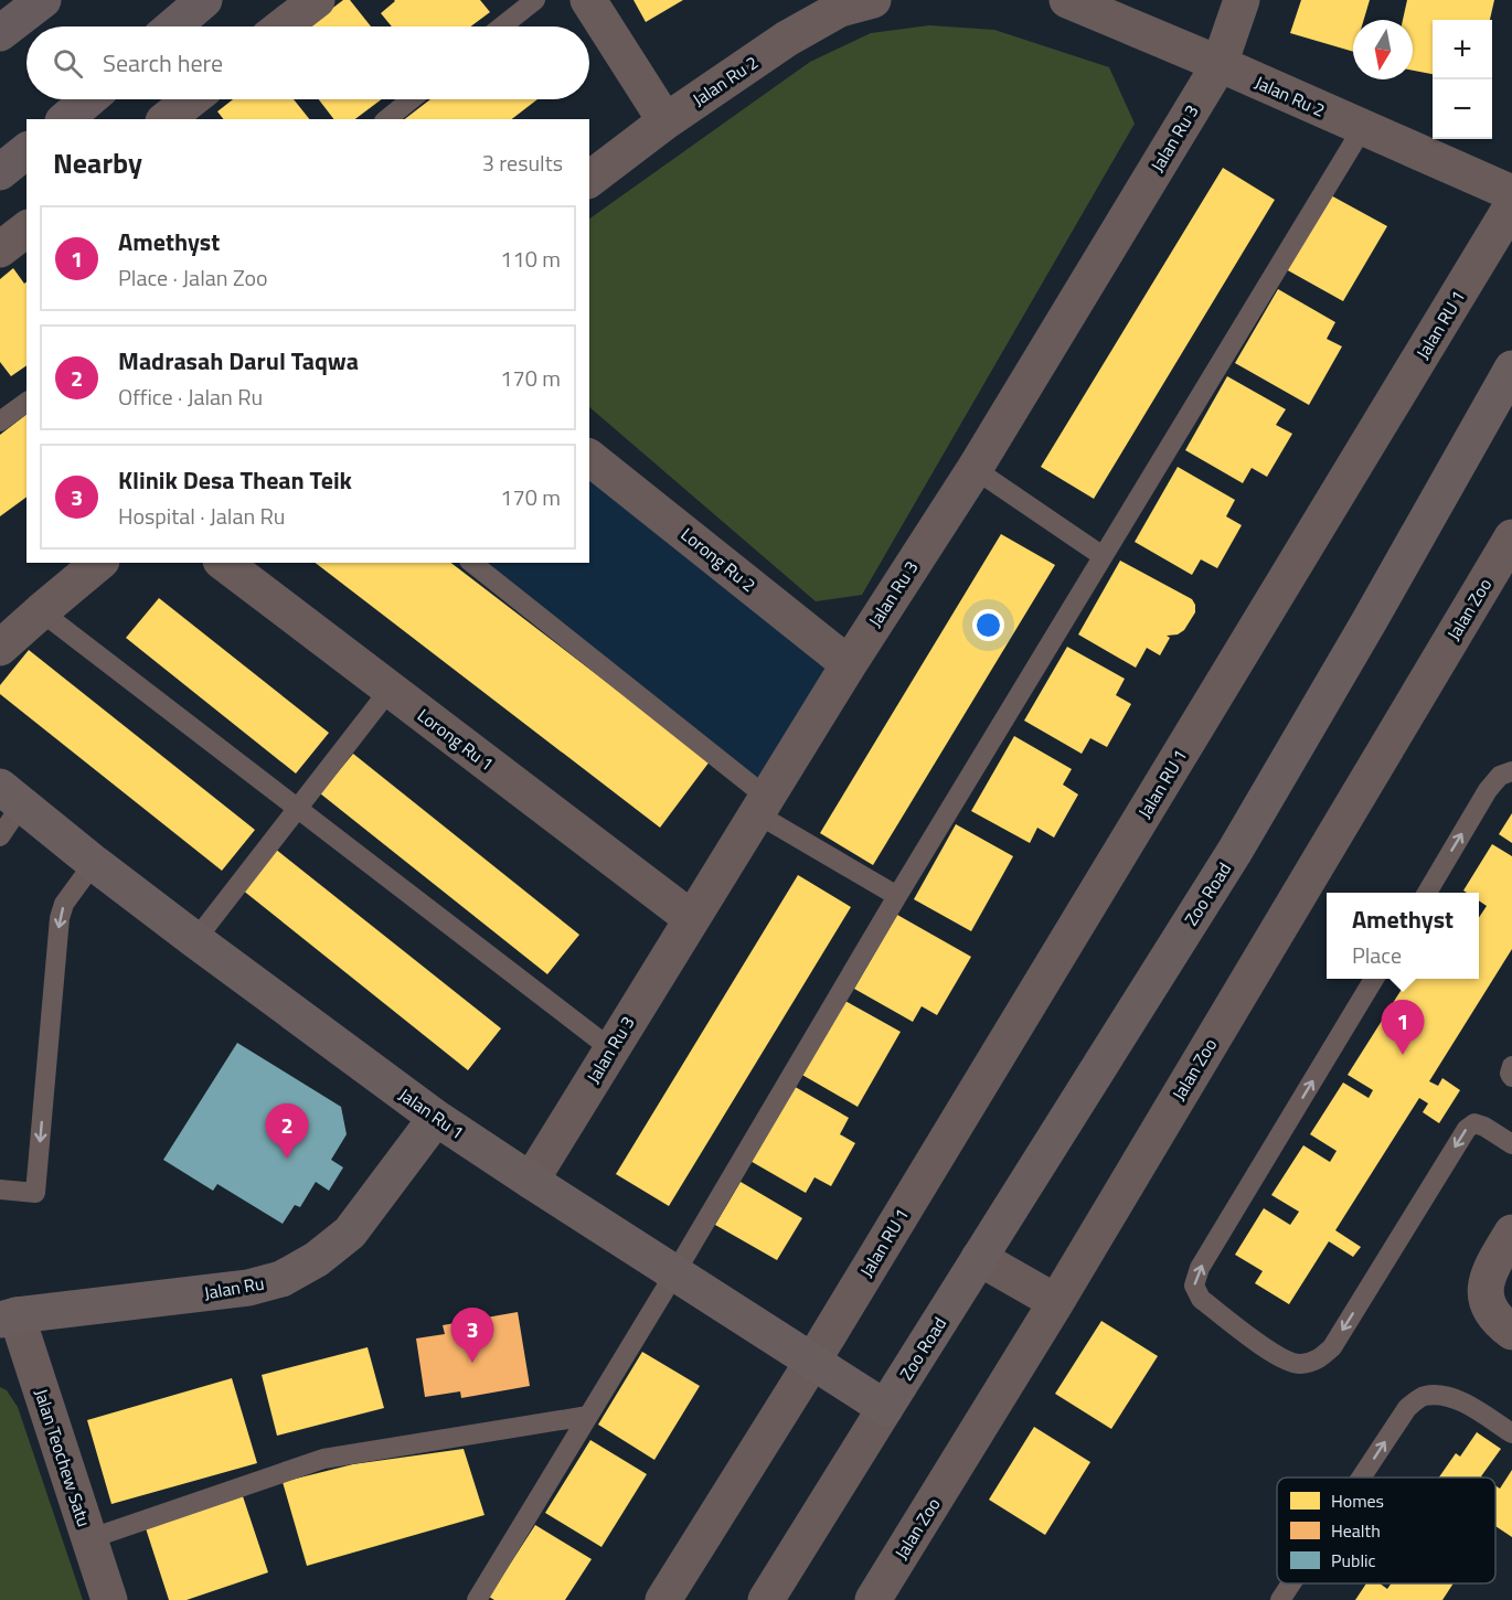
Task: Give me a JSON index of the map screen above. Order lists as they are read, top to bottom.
{
  "streets": {
    "street": [
      "Jalan Ru 2",
      "Jalan Ru 3",
      "Jalan RU 1",
      "Lorong Ru 2",
      "Jalan Zoo",
      "Lorong Ru 1",
      "Zoo Road",
      "Jalan Ru 1",
      "Jalan Ru",
      "Jalan Teochew Satu"
    ]
  },
  "crossings": [
    ["Jalan Ru 2", "Jalan Ru 3"],
    ["Jalan Ru 3", "Lorong Ru 2"],
    ["Jalan Ru 3", "Lorong Ru 1"],
    ["Jalan Ru 3", "Jalan Ru 1"],
    ["Jalan RU 1", "Jalan Ru 1"],
    ["Zoo Road", "Jalan Ru 1"],
    ["Jalan Ru 1", "Jalan Ru"],
    ["Jalan Ru", "Jalan Teochew Satu"]
  ],
  "legend": ["Homes", "Health", "Public"],
  "north": "bottom",
  "page": {
    "map_buttons": ["+", "−"],
    "search": "Search here",
    "heading": ["Nearby", "3 results"],
    "list": [
      {
        "mark": "1",
        "name": "Amethyst",
        "note": "Place · Jalan Zoo",
        "value": "110 m"
      },
      {
        "mark": "2",
        "name": "Madrasah Darul Taqwa",
        "note": "Office · Jalan Ru",
        "value": "170 m"
      },
      {
        "mark": "3",
        "name": "Klinik Desa Thean Teik",
        "note": "Hospital · Jalan Ru",
        "value": "170 m"
      }
    ],
    "popup": ["Amethyst", "Place"],
    "pins": ["1", "2", "3"]
  }
}
